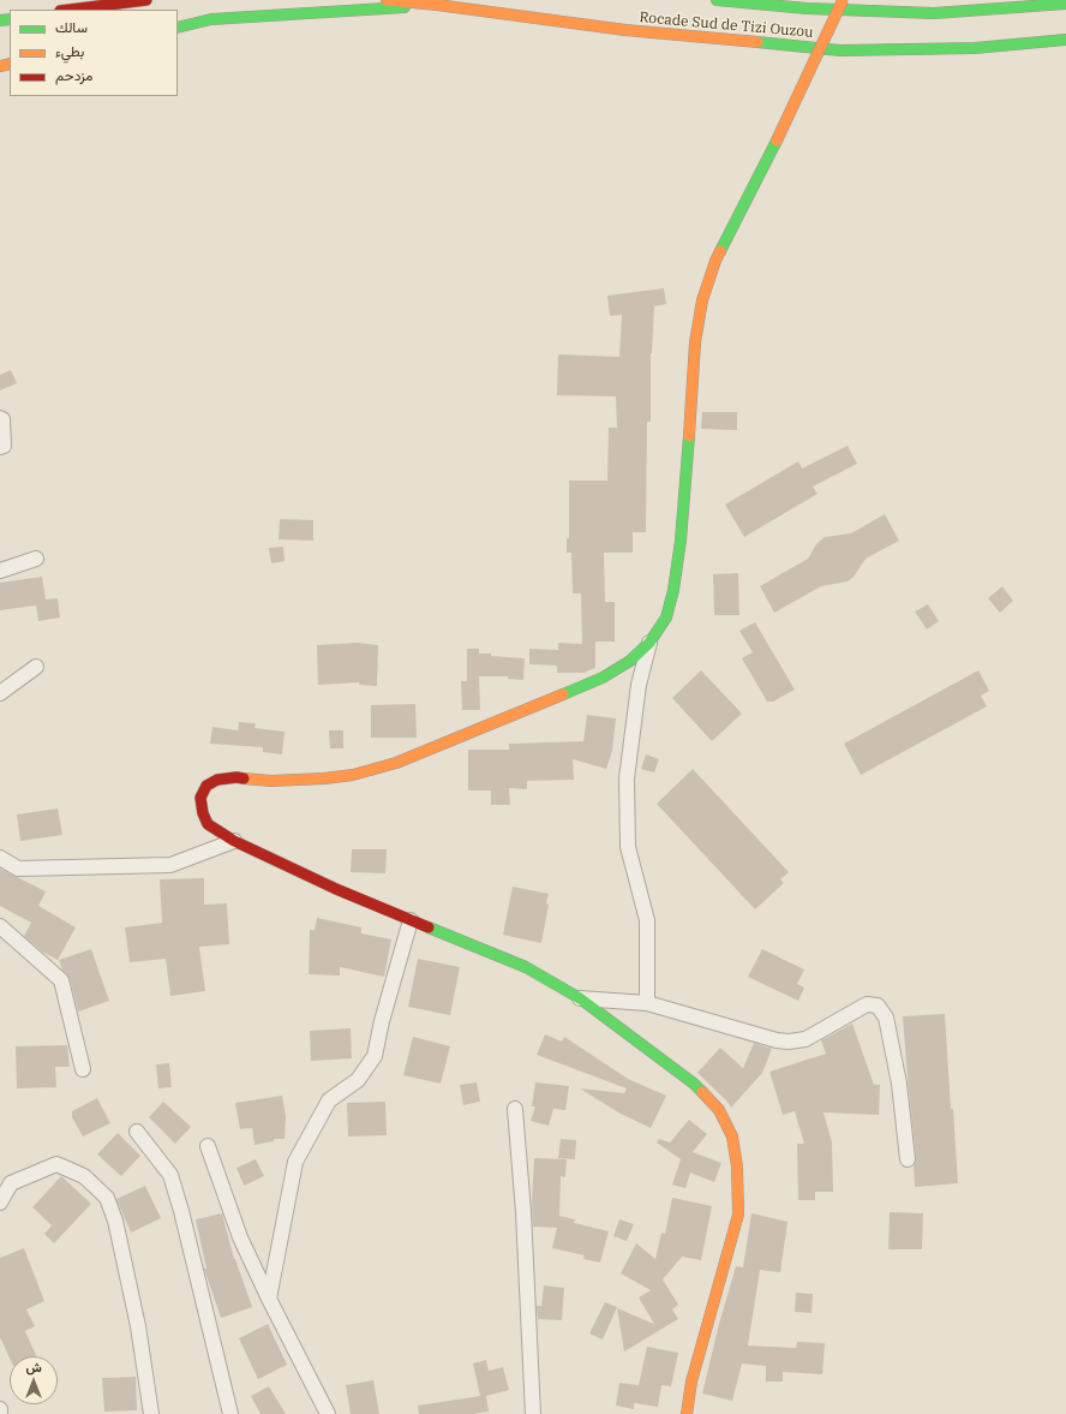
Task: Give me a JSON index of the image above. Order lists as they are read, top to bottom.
{
  "streets": {
    "main road": ["Rocade Sud de Tizi Ouzou"]
  },
  "legend": ["سالك", "بطيء", "مزدحم"],
  "north": "top"
}
